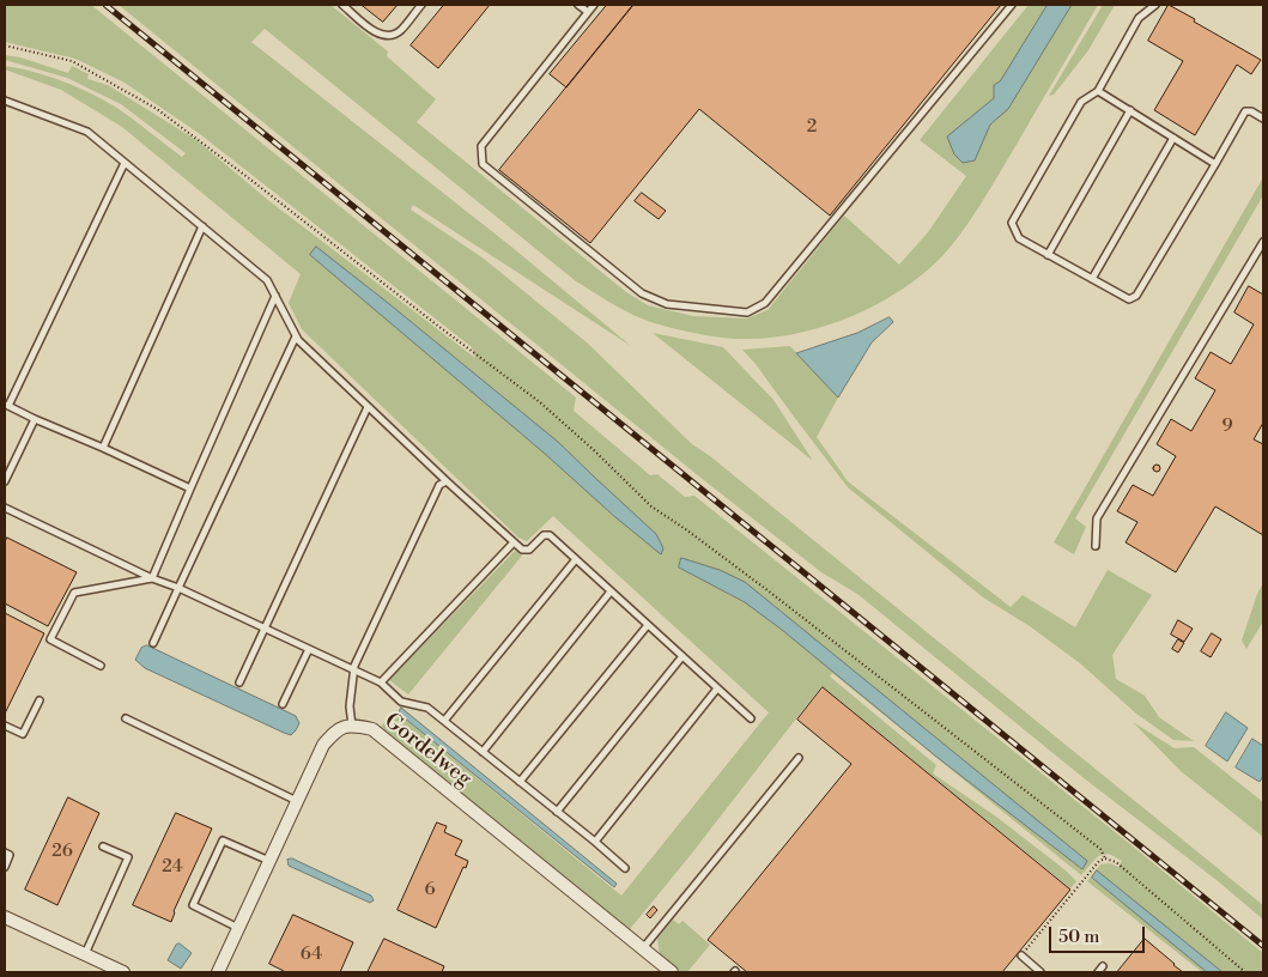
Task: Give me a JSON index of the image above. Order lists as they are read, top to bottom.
{
  "streets": {
    "street": ["Gordelweg"]
  },
  "house_numbers": [
    "2",
    "9",
    "26",
    "24",
    "6",
    "64"
  ],
  "scale_bar": "50 m"
}
